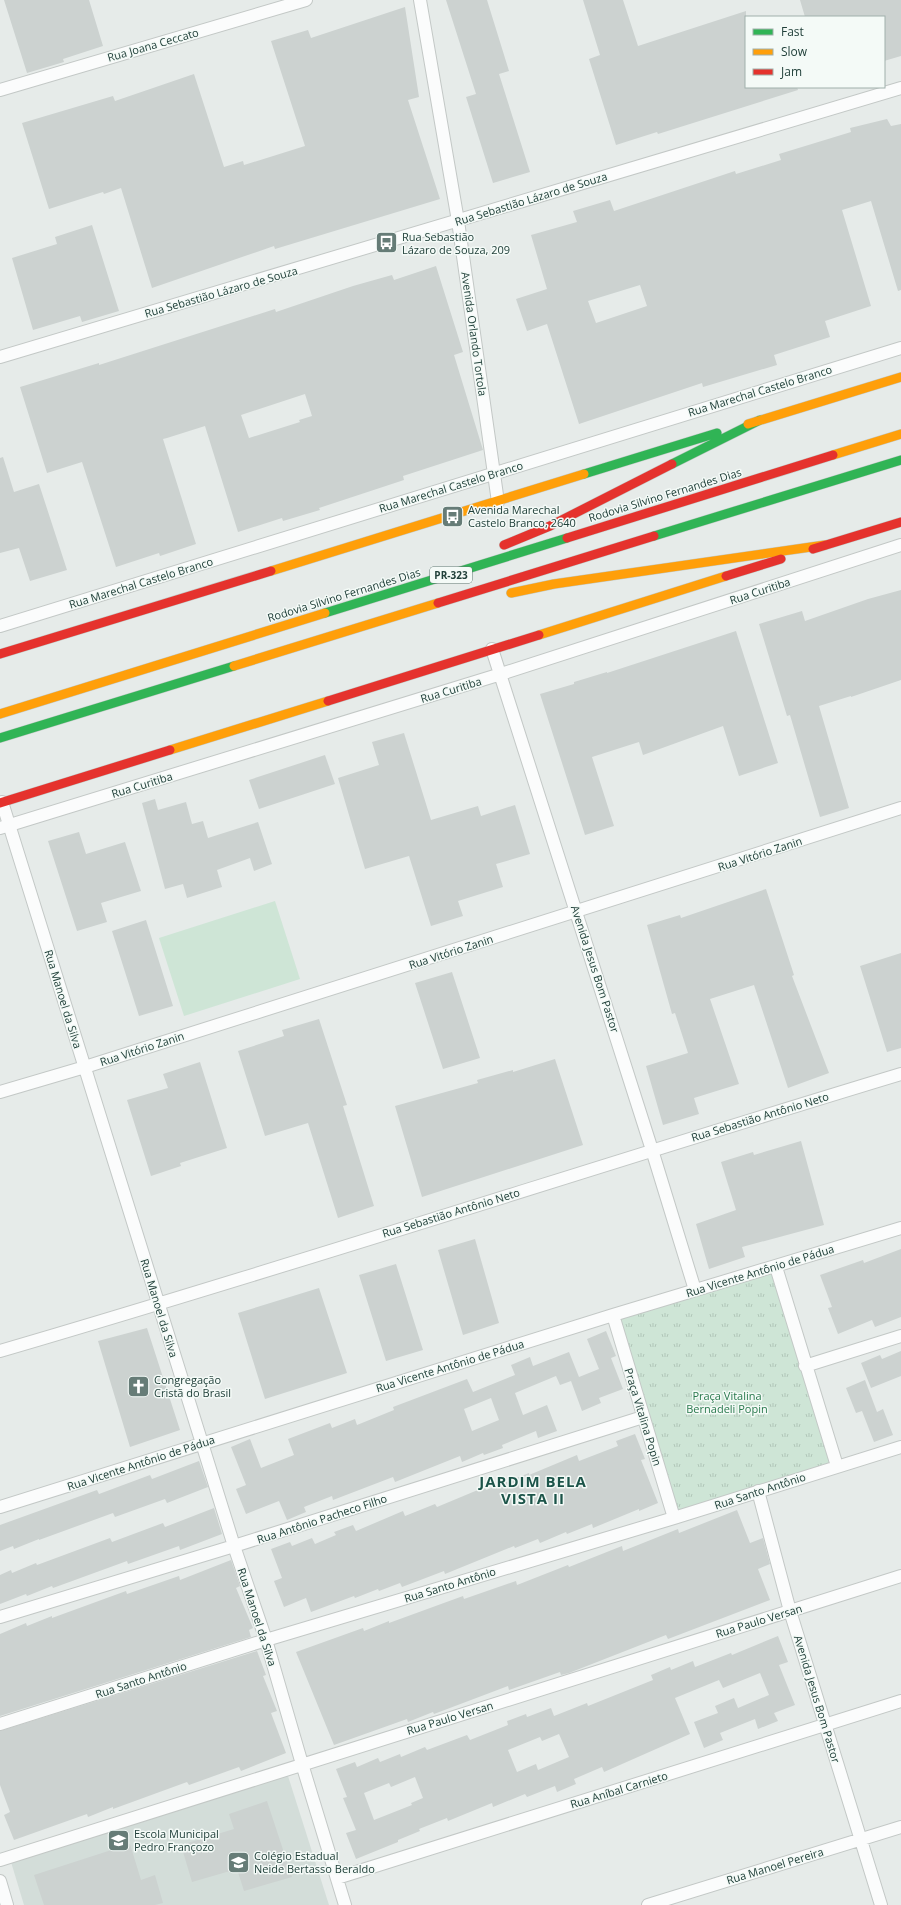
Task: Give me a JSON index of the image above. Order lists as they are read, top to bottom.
{
  "streets": {
    "main road": ["Rodovia Silvino Fernandes Dias", "PR-323"],
    "street": [
      "Rua Joana Ceccato",
      "Rua Sebastião Lázaro de Souza",
      "Avenida Orlando Tortola",
      "Rua Marechal Castelo Branco",
      "Rua Curitiba",
      "Rua Vitório Zanin",
      "Avenida Jesus Bom Pastor",
      "Rua Manoel da Silva",
      "Rua Sebastião Antônio Neto",
      "Rua Vicente Antônio de Pádua",
      "Praça Vitalina Popin",
      "Rua Santo Antônio",
      "Rua Antônio Pacheco Filho",
      "Rua Paulo Versan",
      "Rua Aníbal Carnieto",
      "Rua Manoel Pereira"
    ]
  },
  "crossings": [
    ["Rua Sebastião Lázaro de Souza", "Avenida Orlando Tortola"],
    ["Avenida Orlando Tortola", "Rua Marechal Castelo Branco"],
    ["Rua Curitiba", "Avenida Jesus Bom Pastor"],
    ["Rua Curitiba", "Rua Manoel da Silva"],
    ["Rua Vitório Zanin", "Avenida Jesus Bom Pastor"],
    ["Rua Vitório Zanin", "Rua Manoel da Silva"],
    ["Avenida Jesus Bom Pastor", "Rua Sebastião Antônio Neto"],
    ["Avenida Jesus Bom Pastor", "Rua Vicente Antônio de Pádua"],
    ["Avenida Jesus Bom Pastor", "Rua Santo Antônio"],
    ["Avenida Jesus Bom Pastor", "Rua Paulo Versan"],
    ["Avenida Jesus Bom Pastor", "Rua Aníbal Carnieto"],
    ["Avenida Jesus Bom Pastor", "Rua Manoel Pereira"],
    ["Rua Manoel da Silva", "Rua Sebastião Antônio Neto"],
    ["Rua Manoel da Silva", "Rua Vicente Antônio de Pádua"],
    ["Rua Manoel da Silva", "Rua Santo Antônio"],
    ["Rua Manoel da Silva", "Rua Antônio Pacheco Filho"],
    ["Rua Manoel da Silva", "Rua Paulo Versan"],
    ["Rua Manoel da Silva", "Rua Aníbal Carnieto"],
    ["Rua Vicente Antônio de Pádua", "Praça Vitalina Popin"],
    ["Praça Vitalina Popin", "Rua Santo Antônio"],
    ["Praça Vitalina Popin", "Rua Antônio Pacheco Filho"]
  ],
  "districts": ["JARDIM BELA VISTA II"],
  "parks": ["Praça Vitalina Bernadeli Popin"],
  "places": {
    "bus stop": ["Rua Sebastião Lázaro de Souza, 209", "Avenida Marechal Castelo Branco, 2640"],
    "church": ["Congregação Cristã do Brasil"],
    "school or university": ["Escola Municipal Pedro Françozo", "Colégio Estadual Neide Bertasso Beraldo"]
  },
  "legend": ["Fast", "Slow", "Jam"]
}
